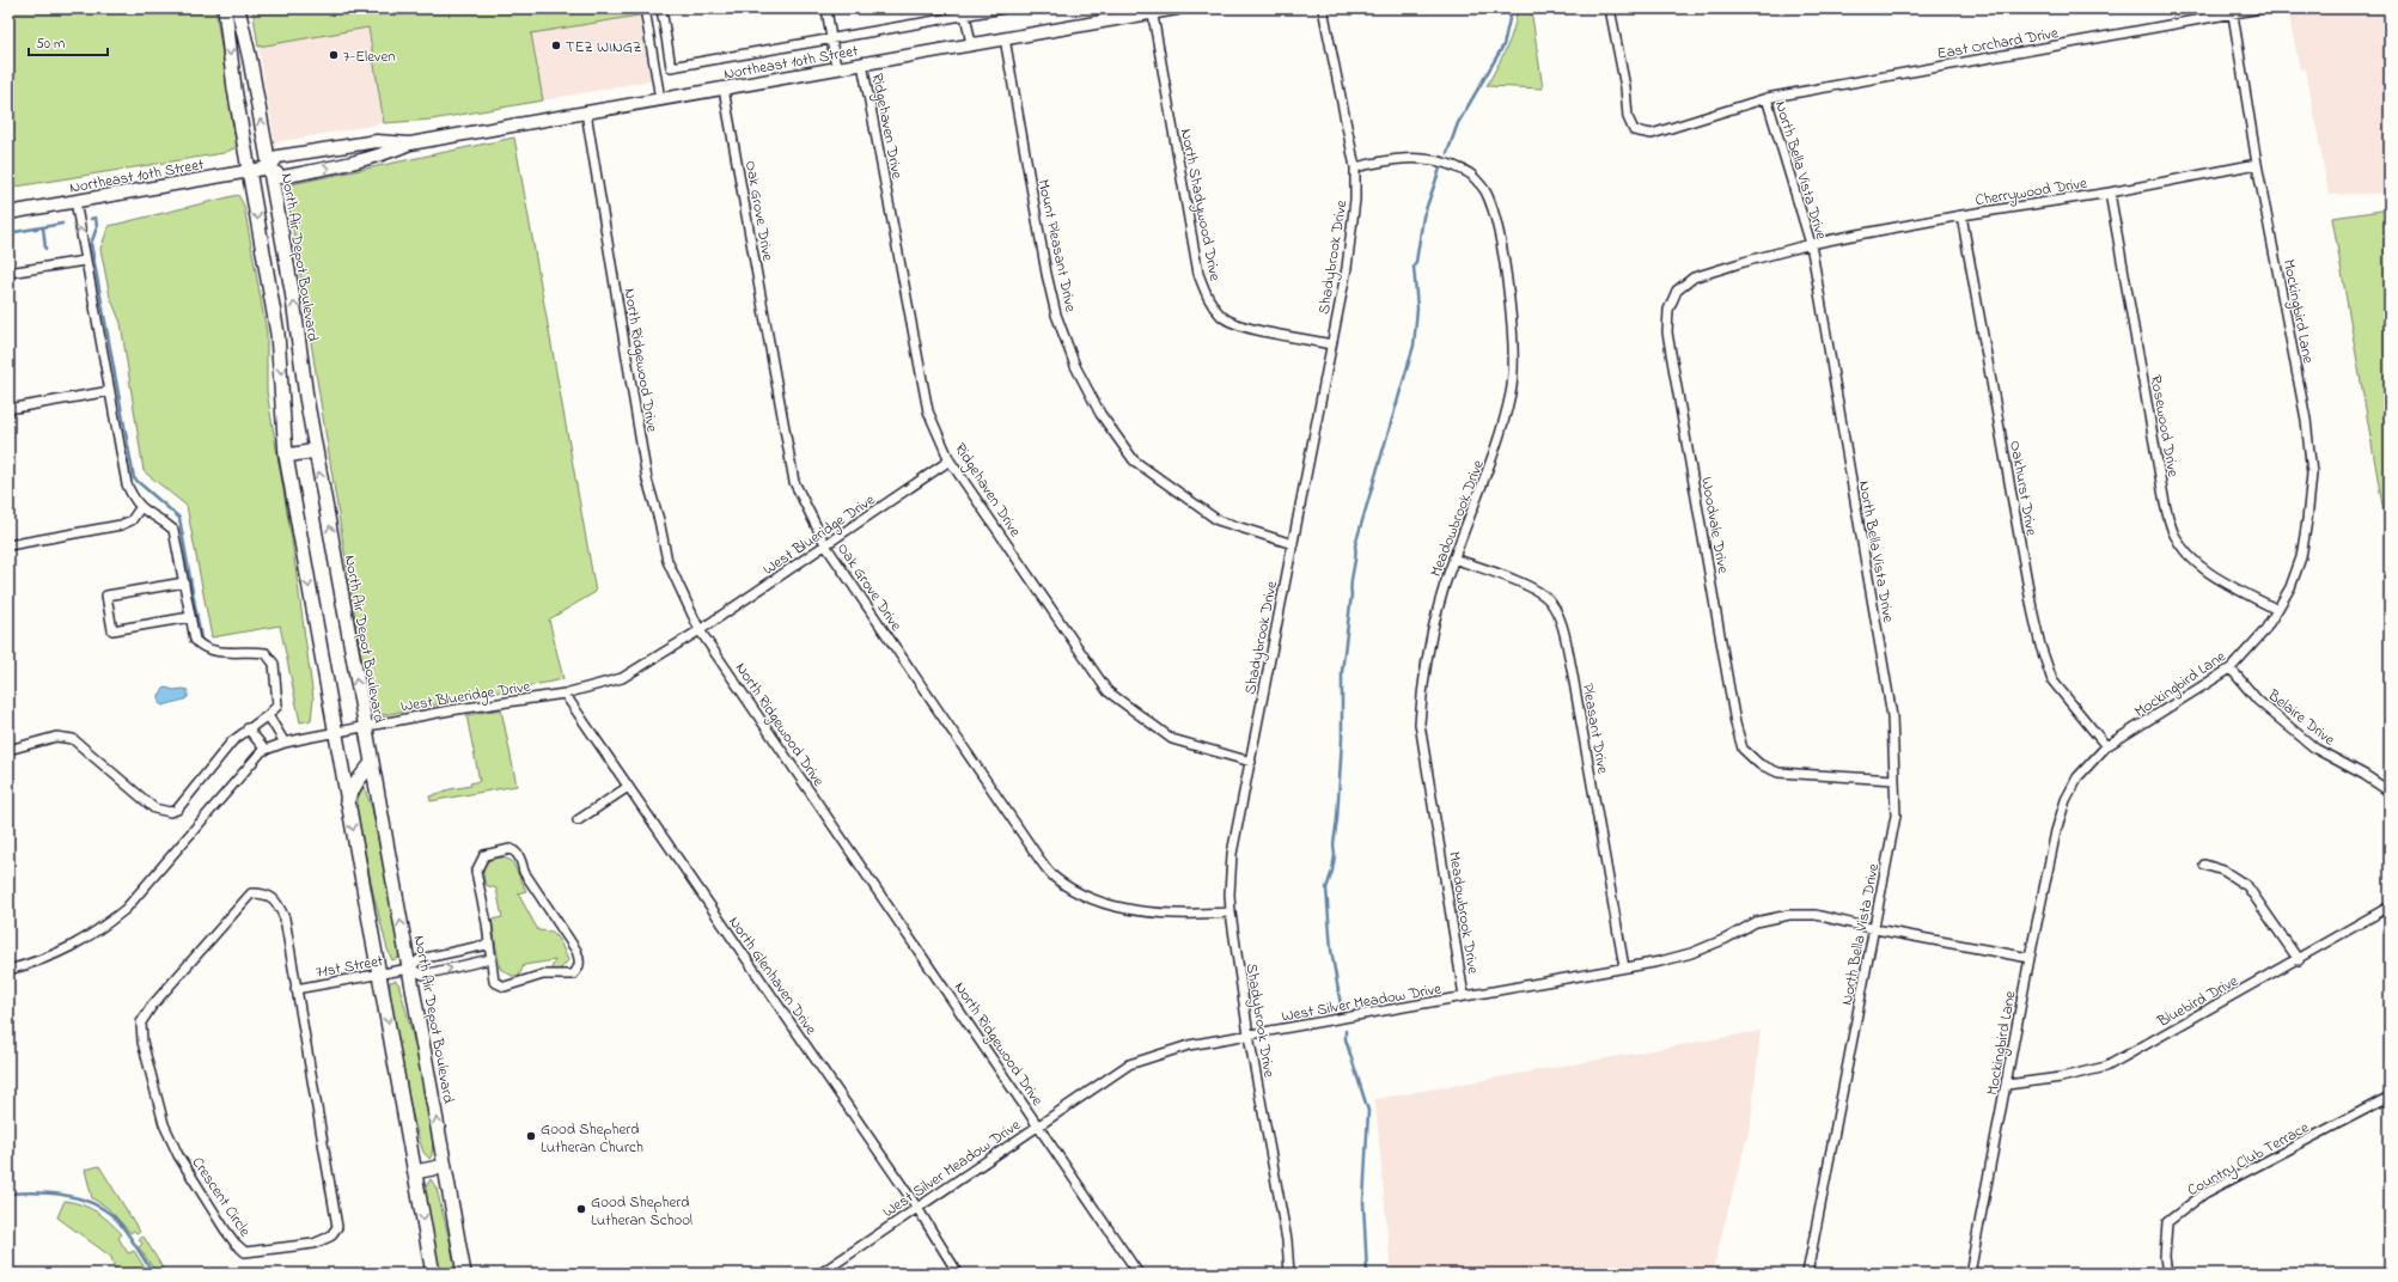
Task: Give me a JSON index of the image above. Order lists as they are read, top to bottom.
{
  "streets": {
    "main road": ["Northeast 10th Street", "North Air Depot Boulevard"],
    "street": [
      "East Orchard Drive",
      "Ridgehaven Drive",
      "North Bella Vista Drive",
      "Cherrywood Drive",
      "North Shadywood Drive",
      "Oak Grove Drive",
      "Mount Pleasant Drive",
      "Shadybrook Drive",
      "Mockingbird Lane",
      "North Ridgewood Drive",
      "Rosewood Drive",
      "Oakhurst Drive",
      "Meadowbrook Drive",
      "Woodvale Drive",
      "West Blueridge Drive",
      "Belaire Drive",
      "Pleasant Drive",
      "71st Street",
      "North Glenhaven Drive",
      "Bluebird Drive",
      "West Silver Meadow Drive",
      "Country Club Terrace",
      "Crescent Circle"
    ]
  },
  "crossings": [
    ["East Orchard Drive", "North Bella Vista Drive"],
    ["East Orchard Drive", "Mockingbird Lane"],
    ["Northeast 10th Street", "Ridgehaven Drive"],
    ["Northeast 10th Street", "North Shadywood Drive"],
    ["Northeast 10th Street", "Oak Grove Drive"],
    ["Northeast 10th Street", "Mount Pleasant Drive"],
    ["Northeast 10th Street", "North Air Depot Boulevard"],
    ["Northeast 10th Street", "North Ridgewood Drive"],
    ["Ridgehaven Drive", "Shadybrook Drive"],
    ["Ridgehaven Drive", "West Blueridge Drive"],
    ["North Bella Vista Drive", "Cherrywood Drive"],
    ["North Bella Vista Drive", "Woodvale Drive"],
    ["North Bella Vista Drive", "West Silver Meadow Drive"],
    ["Cherrywood Drive", "Mockingbird Lane"],
    ["Cherrywood Drive", "Rosewood Drive"],
    ["Cherrywood Drive", "Oakhurst Drive"],
    ["Cherrywood Drive", "Woodvale Drive"],
    ["North Shadywood Drive", "Shadybrook Drive"],
    ["Oak Grove Drive", "Shadybrook Drive"],
    ["Oak Grove Drive", "West Blueridge Drive"],
    ["Mount Pleasant Drive", "Shadybrook Drive"],
    ["North Air Depot Boulevard", "West Blueridge Drive"],
    ["North Air Depot Boulevard", "71st Street"],
    ["Shadybrook Drive", "Meadowbrook Drive"],
    ["Shadybrook Drive", "West Silver Meadow Drive"],
    ["Mockingbird Lane", "Rosewood Drive"],
    ["Mockingbird Lane", "Oakhurst Drive"],
    ["Mockingbird Lane", "Belaire Drive"],
    ["Mockingbird Lane", "Bluebird Drive"],
    ["Mockingbird Lane", "West Silver Meadow Drive"],
    ["North Ridgewood Drive", "West Blueridge Drive"],
    ["North Ridgewood Drive", "West Silver Meadow Drive"],
    ["Meadowbrook Drive", "Pleasant Drive"],
    ["Meadowbrook Drive", "West Silver Meadow Drive"],
    ["West Blueridge Drive", "North Glenhaven Drive"],
    ["Pleasant Drive", "West Silver Meadow Drive"],
    ["71st Street", "Crescent Circle"],
    ["North Glenhaven Drive", "West Silver Meadow Drive"]
  ],
  "places": [
    "TEZ WINGZ",
    "7-Eleven",
    "Good Shepherd Lutheran Church",
    "Good Shepherd Lutheran School"
  ],
  "scale_bar": "50 m"
}
